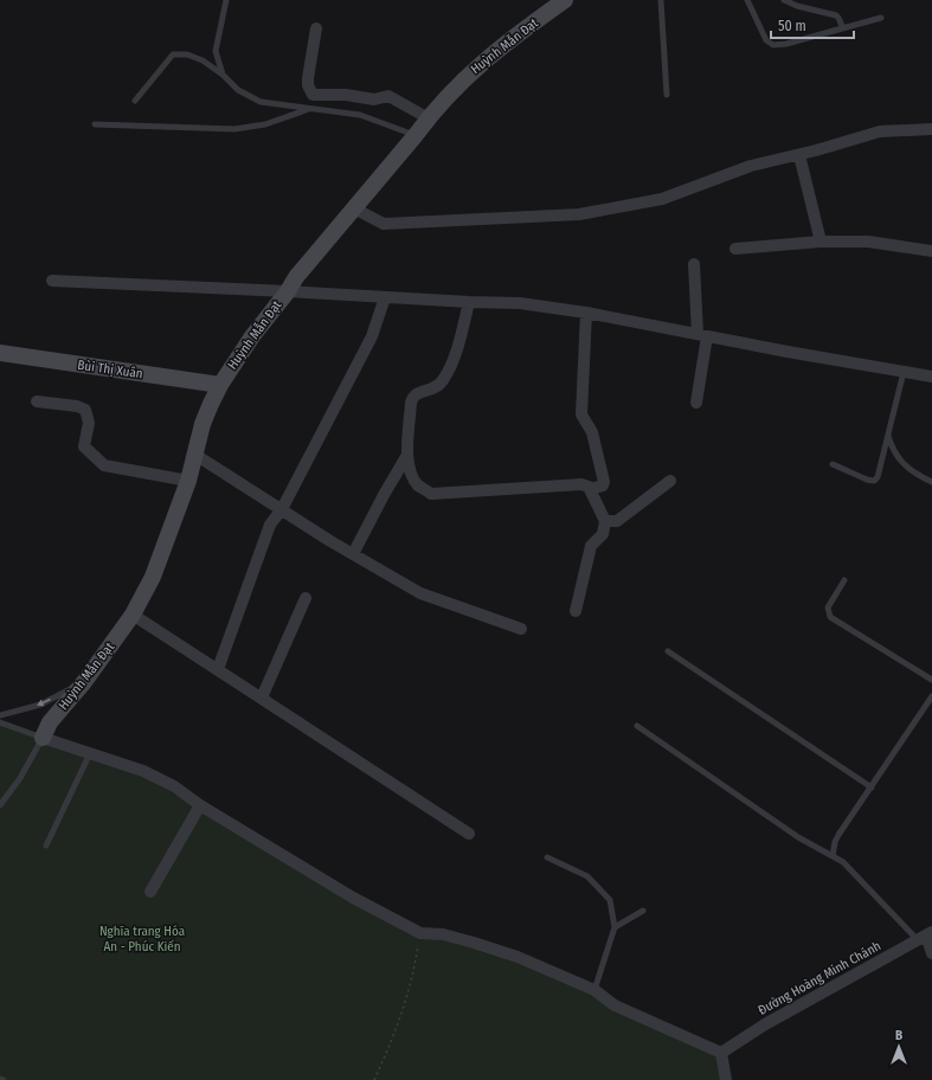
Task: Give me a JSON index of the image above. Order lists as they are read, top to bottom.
{
  "streets": {
    "main road": ["Huỳnh Mẫn Đạt", "Bùi Thị Xuân"],
    "street": ["Đường Hoàng Minh Chánh"]
  },
  "crossings": [
    ["Huỳnh Mẫn Đạt", "Bùi Thị Xuân"]
  ],
  "parks": ["Nghĩa trang Hóa An - Phúc Kiến"],
  "scale_bar": "50 m",
  "north": "top"
}
